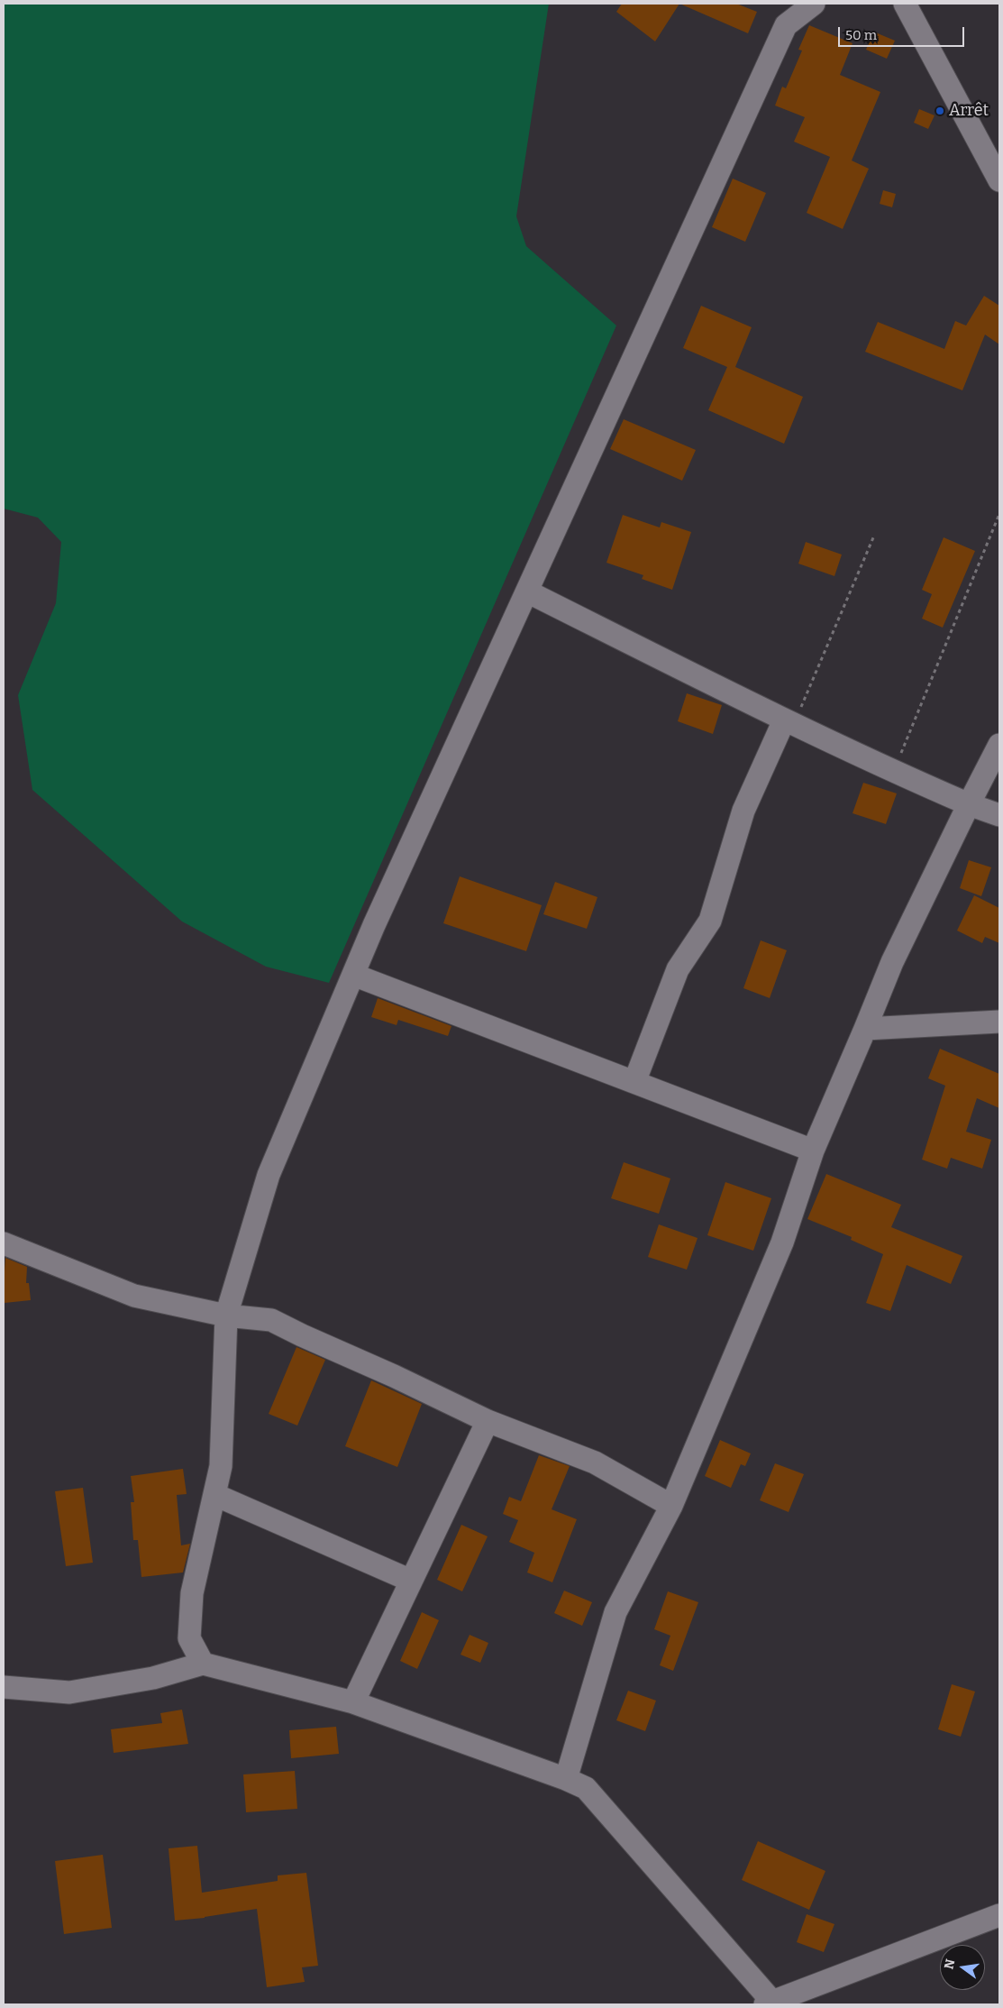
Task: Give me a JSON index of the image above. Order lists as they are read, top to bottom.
{
  "places": ["Arrêt"],
  "scale_bar": "50 m",
  "north": "left"
}
